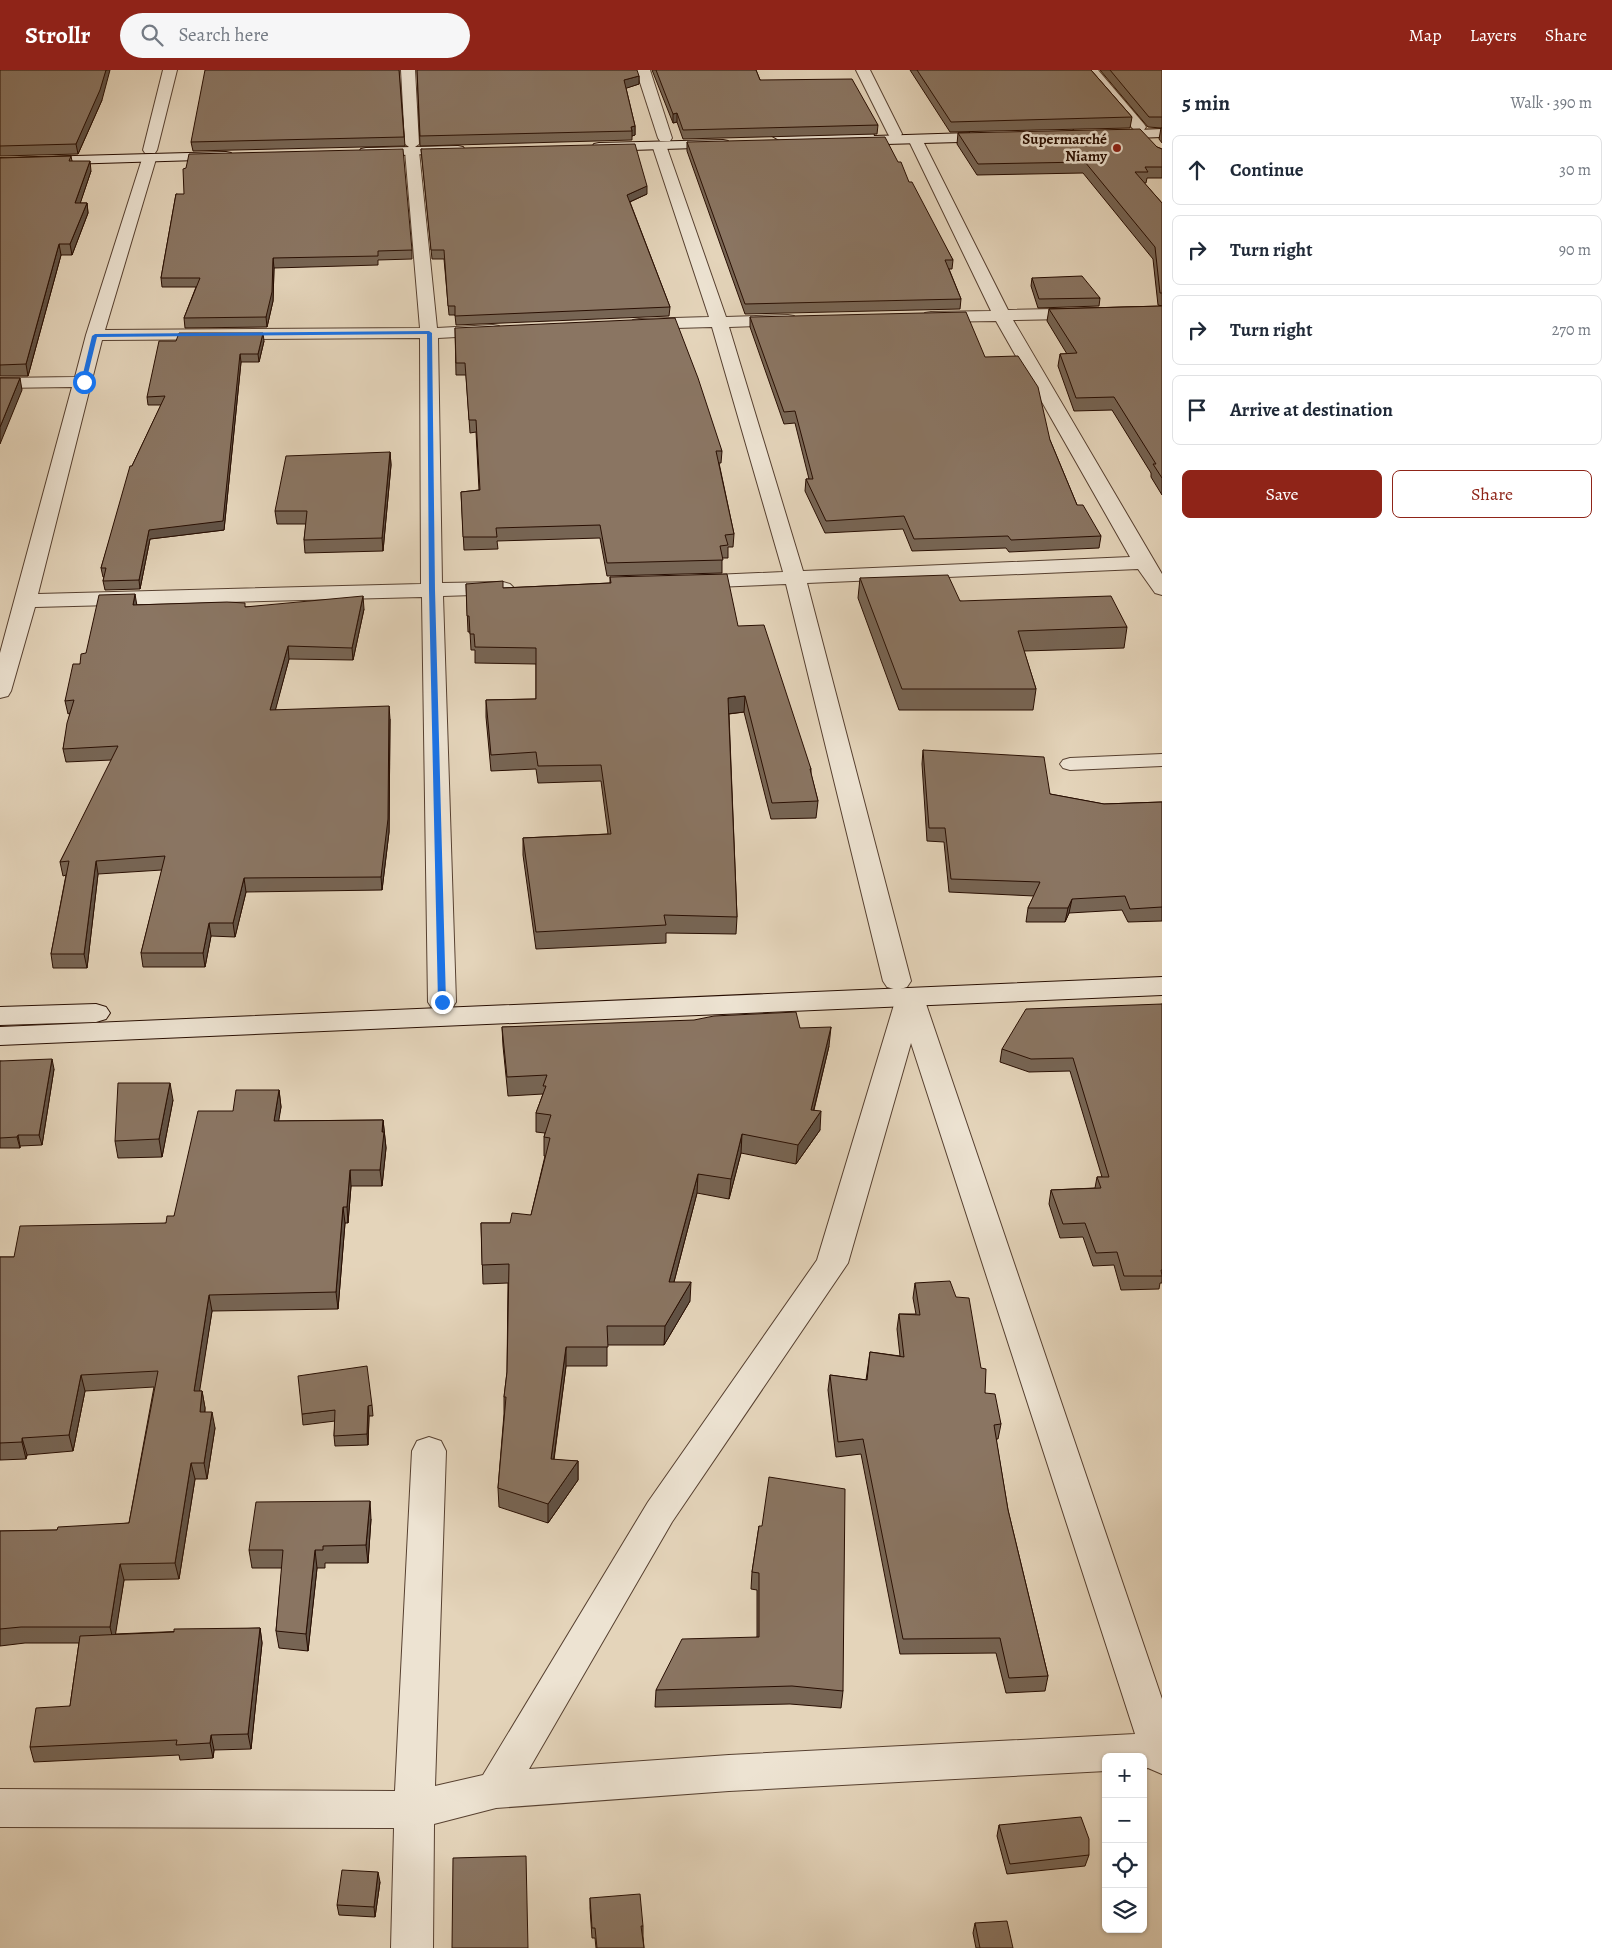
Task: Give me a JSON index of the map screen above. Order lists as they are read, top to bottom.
{
  "places": ["Supermarché Niamy"],
  "page": {
    "header": "Strollr",
    "search": "Search here",
    "nav": ["Map", "Layers", "Share"],
    "heading": ["5 min", "Walk · 390 m"],
    "list": [
      ["Continue", "30 m"],
      ["Turn right", "90 m"],
      ["Turn right", "270 m"],
      "Arrive at destination"
    ],
    "buttons": ["Save", "Share"],
    "map_buttons": ["+", "−"]
  }
}
